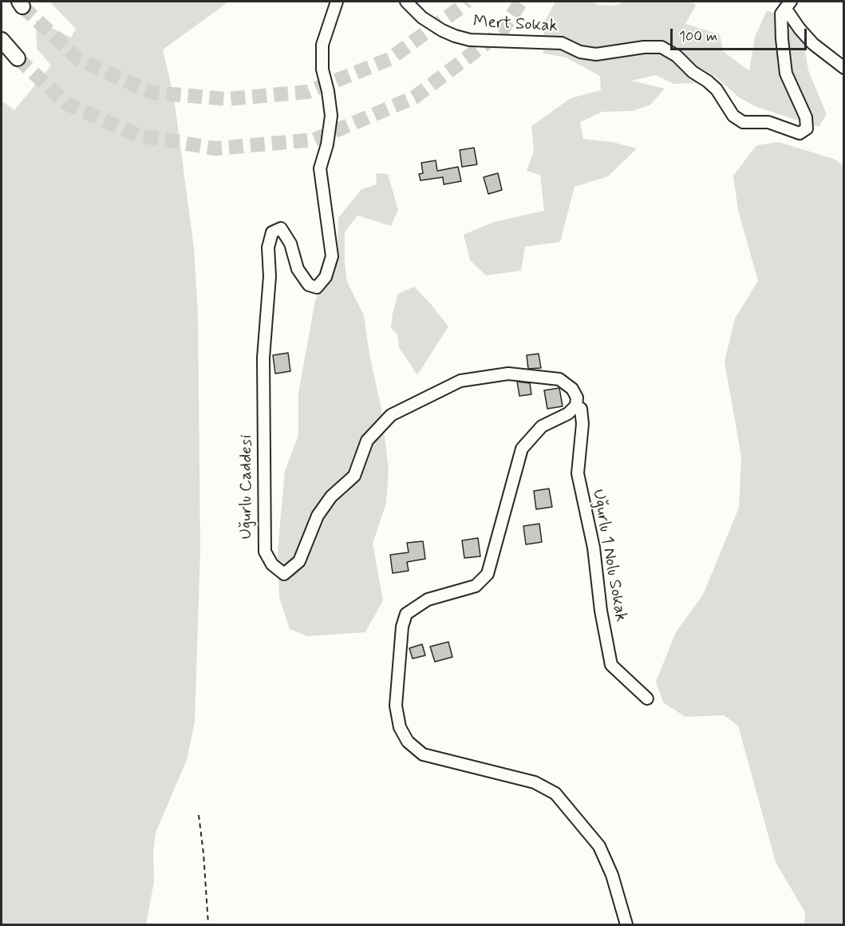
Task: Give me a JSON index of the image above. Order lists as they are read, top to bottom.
{
  "streets": {
    "street": ["Mert Sokak", "Uğurlu Caddesi", "Uğurlu 1 Nolu Sokak"]
  },
  "crossings": [
    ["Uğurlu Caddesi", "Uğurlu 1 Nolu Sokak"]
  ],
  "scale_bar": "100 m"
}
